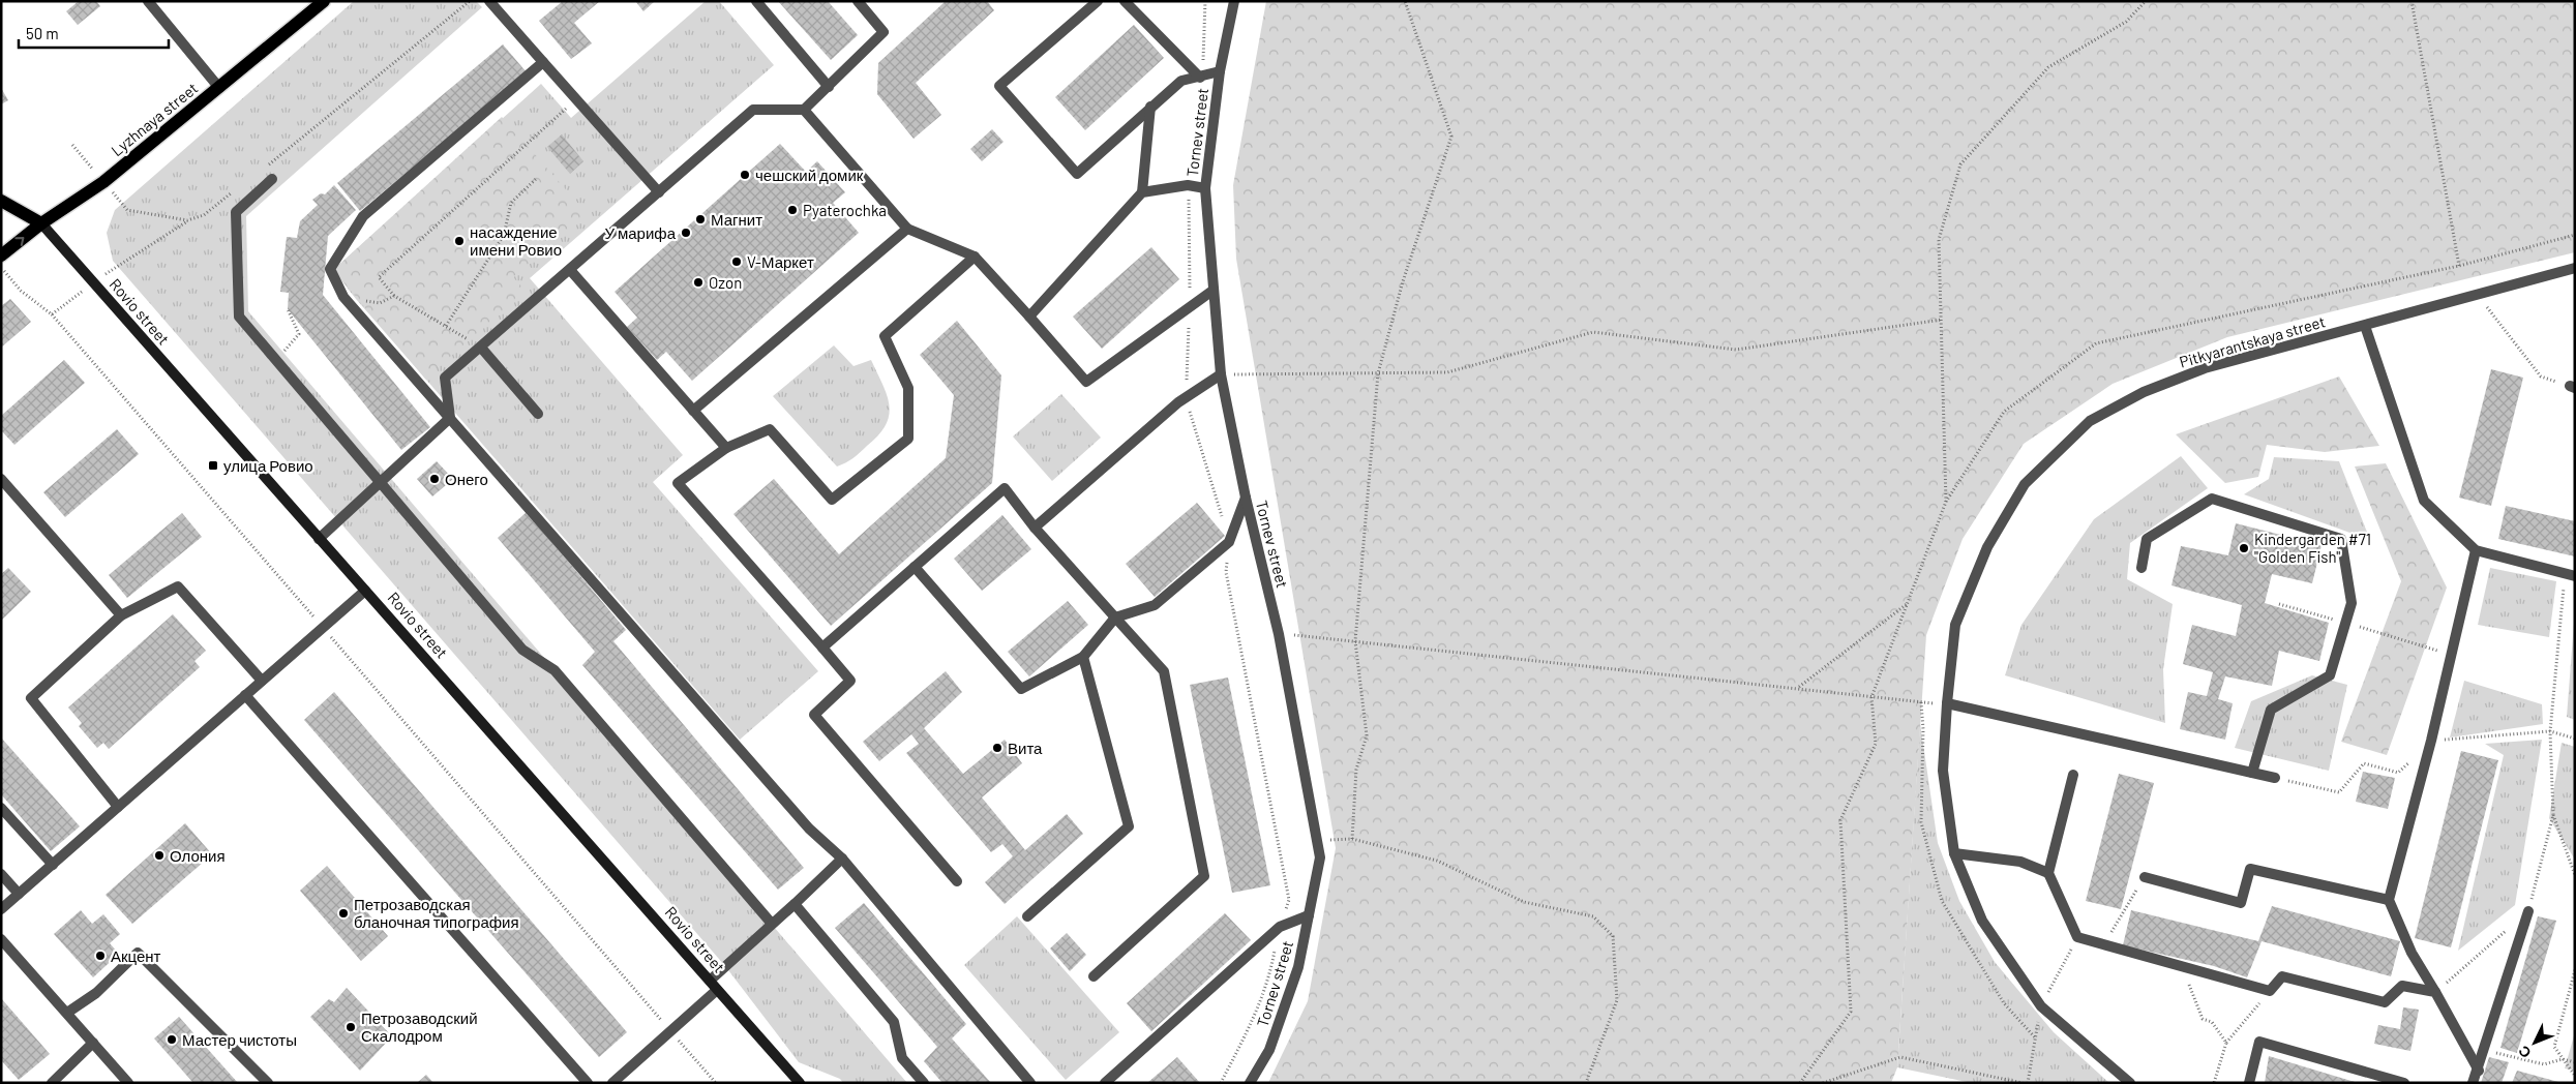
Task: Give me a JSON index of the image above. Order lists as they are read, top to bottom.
{
  "streets": {
    "main road": ["Lyzhnaya street", "Rovio street"],
    "street": ["Tornev street", "Pitkyarantskaya street"]
  },
  "crossings": [
    ["Lyzhnaya street", "Rovio street"]
  ],
  "places": {
    "other": [
      "чешский домик",
      "Pyaterochka",
      "Магнит",
      "У марифа",
      "насаждение имени Ровио",
      "V-Маркет",
      "Ozon",
      "Онего",
      "Kindergarden #71 \"Golden Fish\"",
      "Вита",
      "Олония",
      "Петрозаводская бланочная типография",
      "Акцент",
      "Петрозаводский Скалодром",
      "Мастер чистоты"
    ],
    "transit": ["улица Ровио"]
  },
  "scale_bar": "50 m",
  "north": "bottom left"
}
